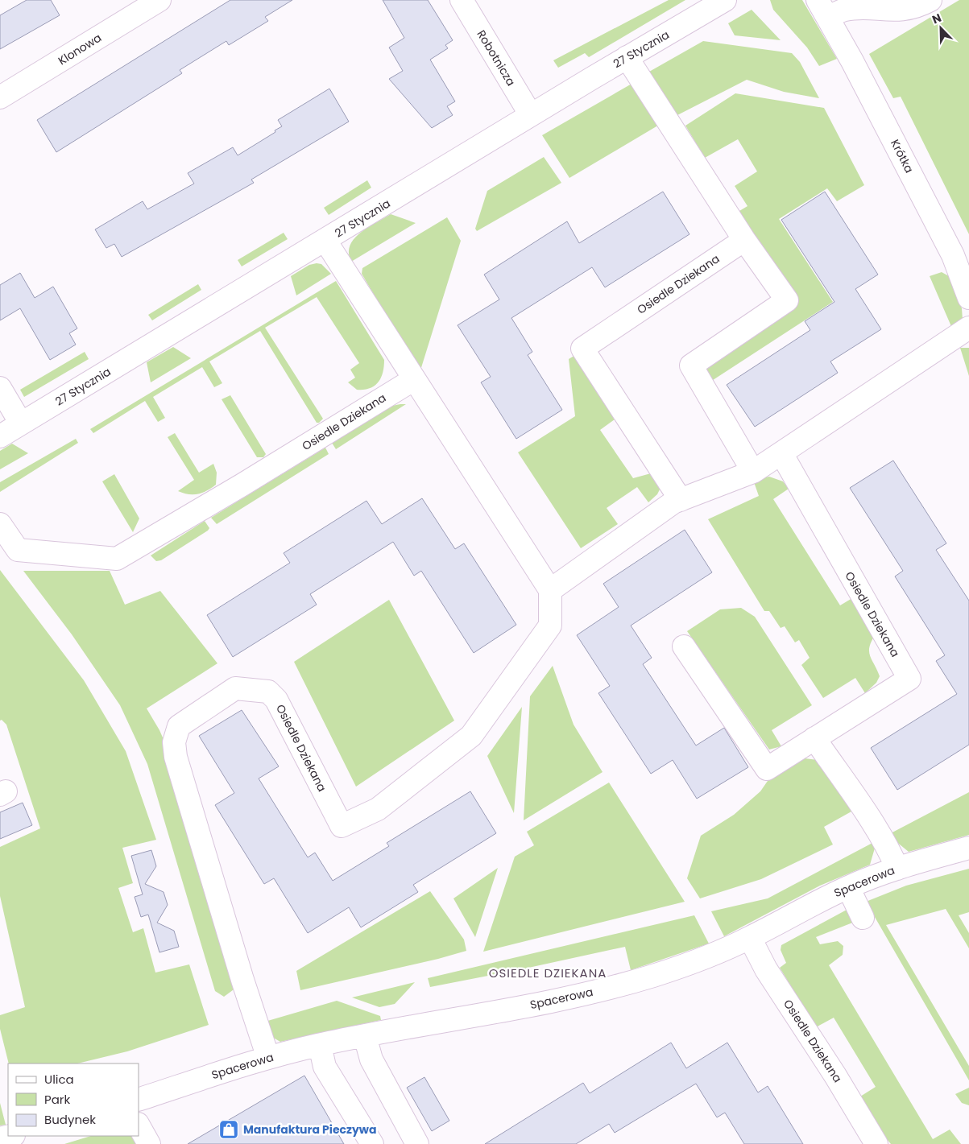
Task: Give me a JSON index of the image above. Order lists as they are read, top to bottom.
{
  "streets": {
    "street": [
      "Klonowa",
      "27 Stycznia",
      "Robotnicza",
      "Krótka",
      "Osiedle Dziekana",
      "Spacerowa"
    ]
  },
  "crossings": [
    ["27 Stycznia", "Robotnicza"],
    ["Osiedle Dziekana", "Spacerowa"]
  ],
  "districts": ["OSIEDLE DZIEKANA"],
  "places": {
    "shop": ["Manufaktura Pieczywa"]
  },
  "legend": ["Ulica", "Park", "Budynek"],
  "north": "top left"
}
